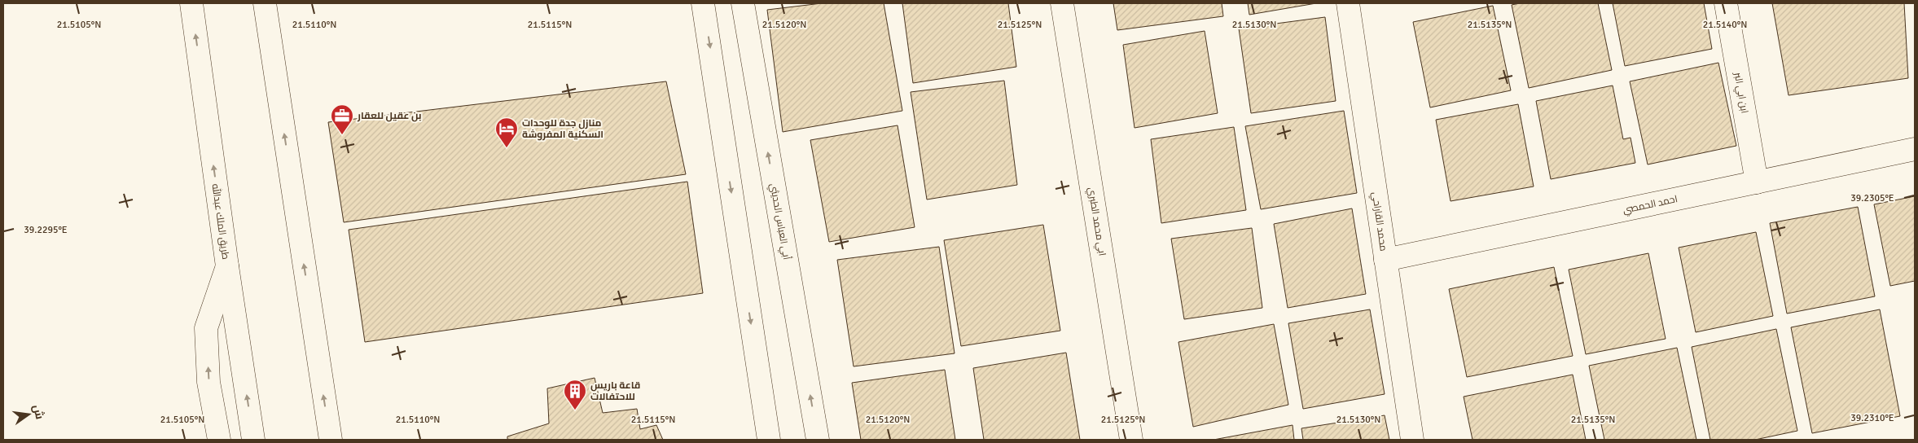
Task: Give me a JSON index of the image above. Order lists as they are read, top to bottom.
{
  "streets": {
    "main road": [
      "ابن ابي البر",
      "احمد الحمصي",
      "طريق الملك عبدالله",
      "أبي العباس الحديثي",
      "ابي محمد الطبري",
      "محمد القاراحي"
    ]
  },
  "crossings": [
    ["ابن ابي البر", "احمد الحمصي"],
    ["احمد الحمصي", "محمد القاراحي"]
  ],
  "places": {
    "office": ["بن عقيل للعقار"],
    "hotel": ["منازل جدة للوحدات السكنية المفروشة"],
    "building": ["قاعة باريس للاحتفالات"]
  },
  "north": "right",
  "coordinates": [
    "21.5105°N",
    "21.5110°N",
    "21.5115°N",
    "21.5120°N",
    "21.5125°N",
    "21.5130°N",
    "21.5135°N",
    "21.5140°N",
    "39.2305°E",
    "39.2295°E",
    "39.2310°E"
  ]
}
